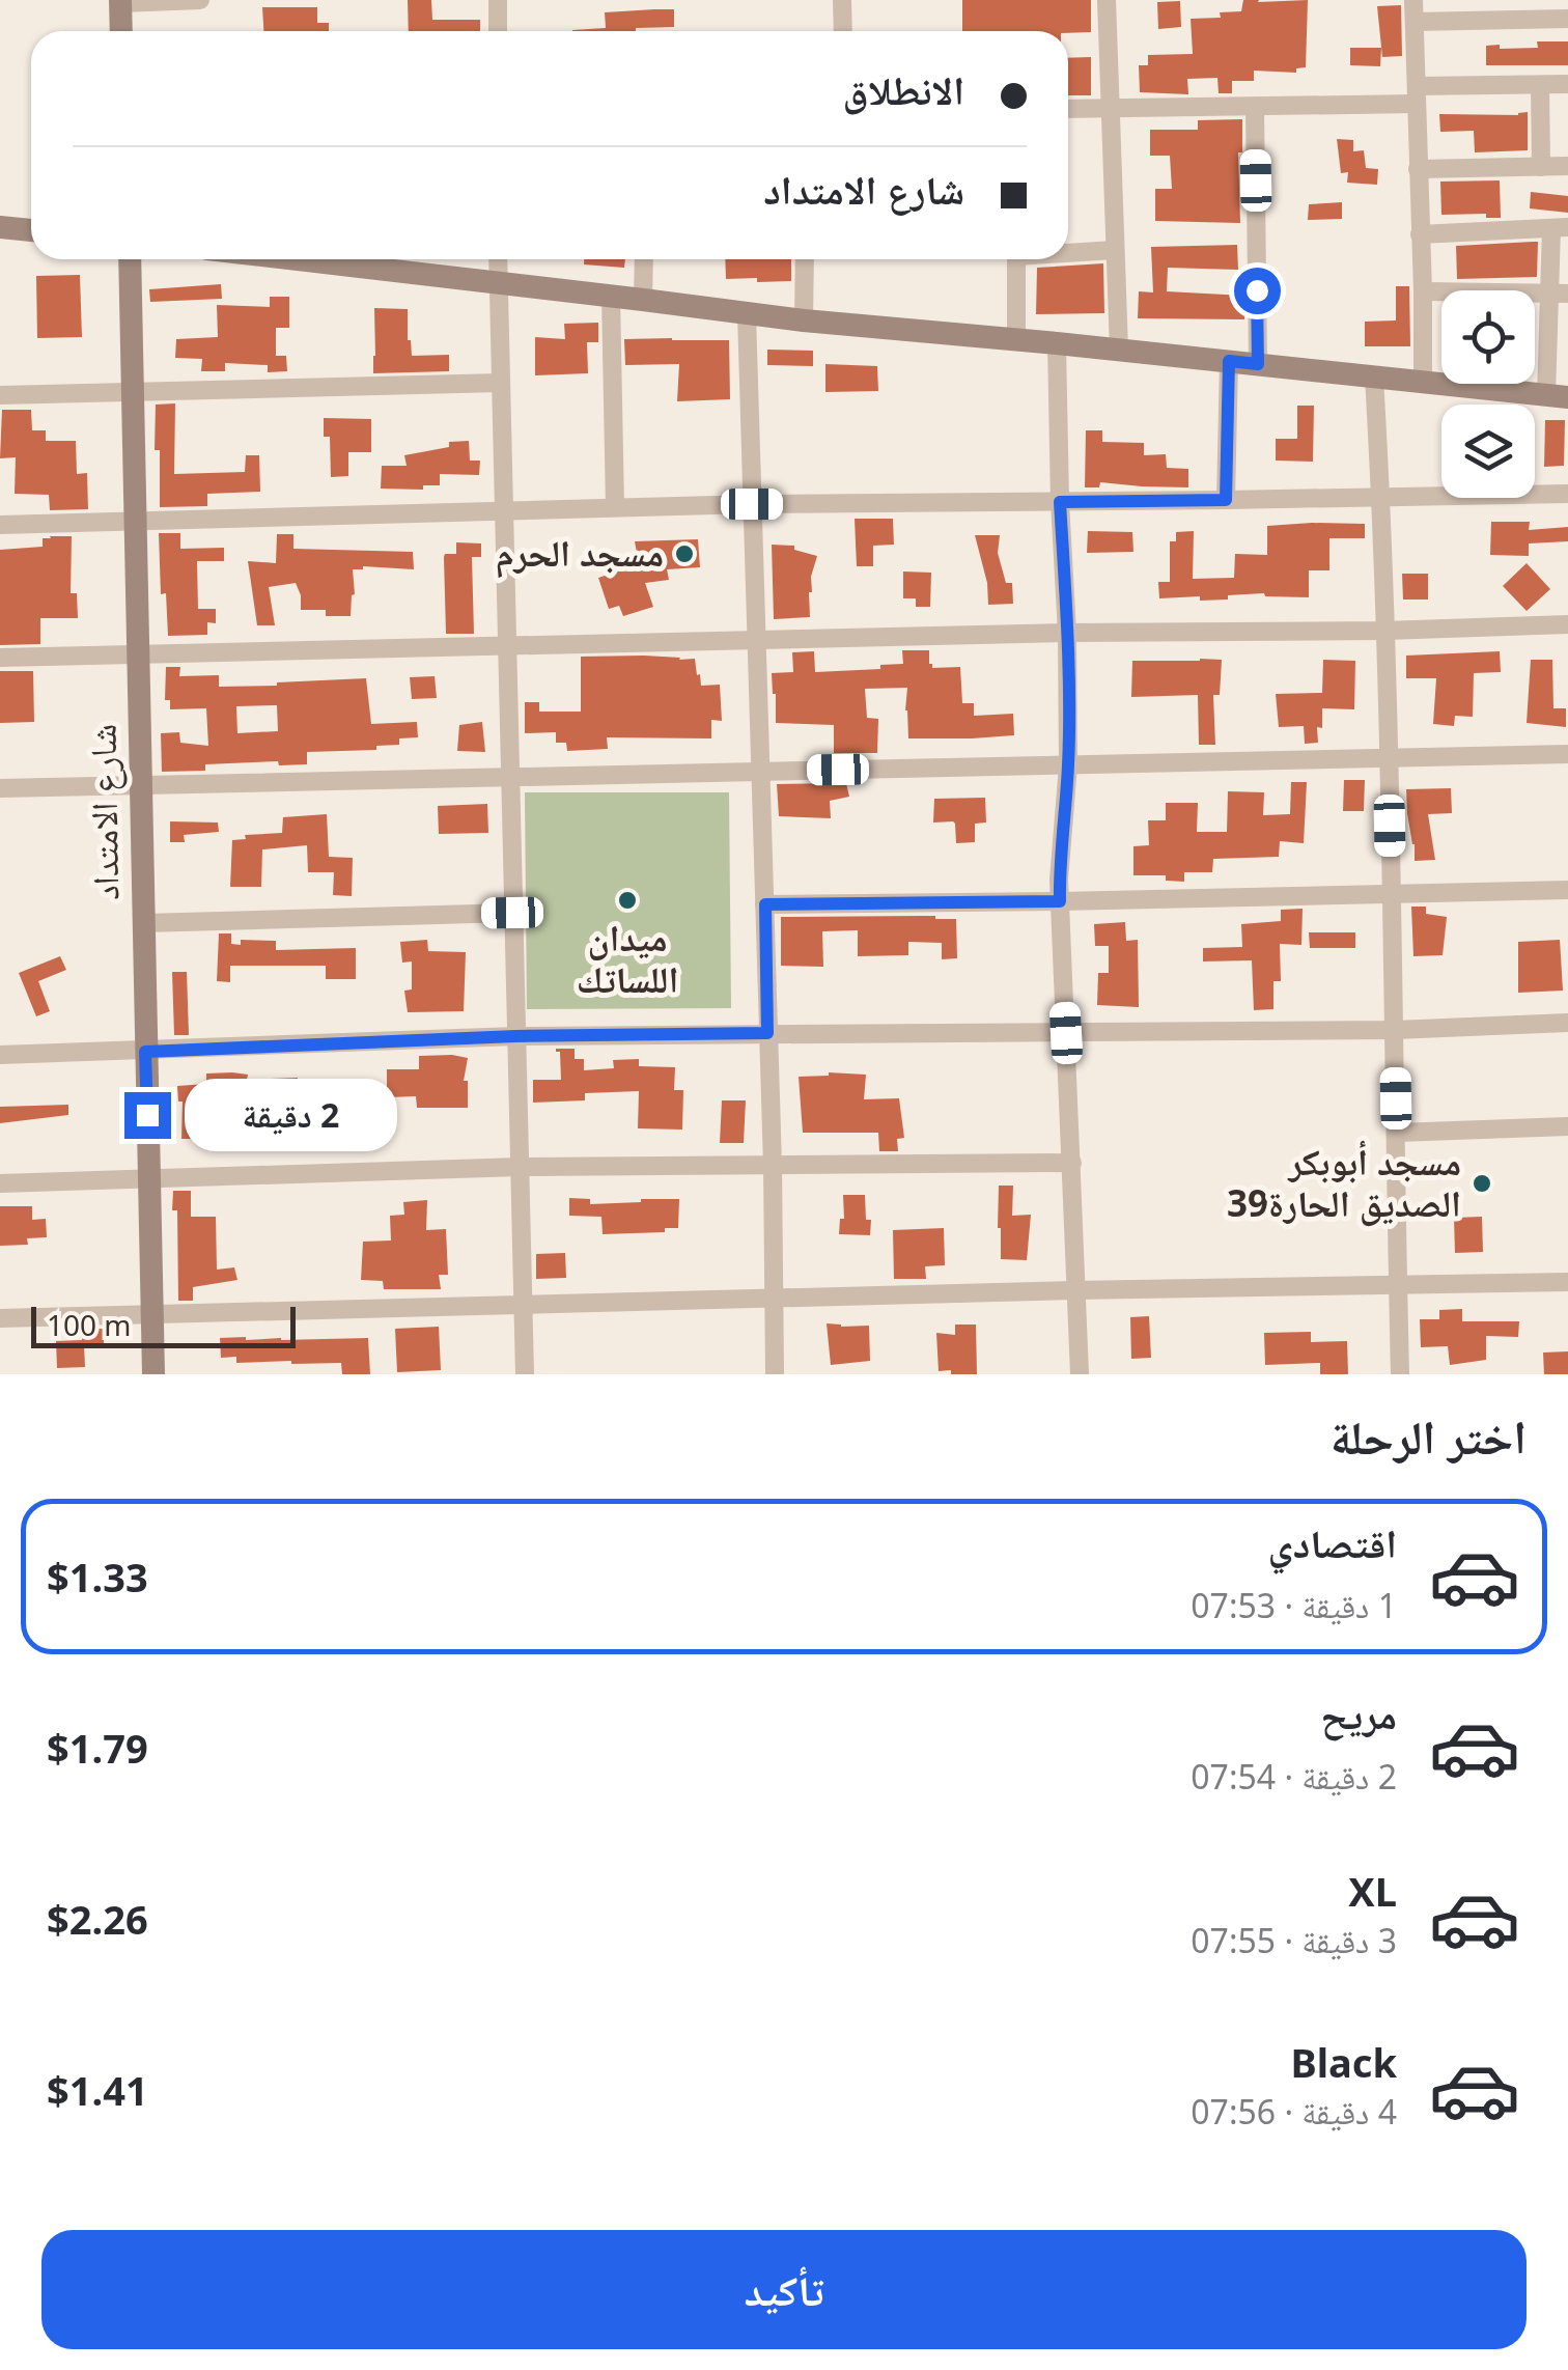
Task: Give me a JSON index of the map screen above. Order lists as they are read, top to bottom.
{
  "streets": {
    "street": ["شارع الامتداد"]
  },
  "places": ["مسجد الحرم", "ميدان اللساتك", "مسجد أبوبكر الصديق الحارة39"],
  "scale_bar": "100 m",
  "page": {
    "banner": ["الانطلاق", "شارع الامتداد"],
    "bubble": "2 دقيقة",
    "scale": "100 m",
    "heading": "اختر الرحلة",
    "list": [
      {
        "name": "اقتصادي",
        "note": "1 دقيقة · 07:53",
        "value": "$1.33"
      },
      {
        "name": "مريح",
        "note": "2 دقيقة · 07:54",
        "value": "$1.79"
      },
      {
        "name": "XL",
        "note": "3 دقيقة · 07:55",
        "value": "$2.26"
      },
      {
        "name": "Black",
        "note": "4 دقيقة · 07:56",
        "value": "$1.41"
      }
    ],
    "buttons": "تأكيد"
  }
}
